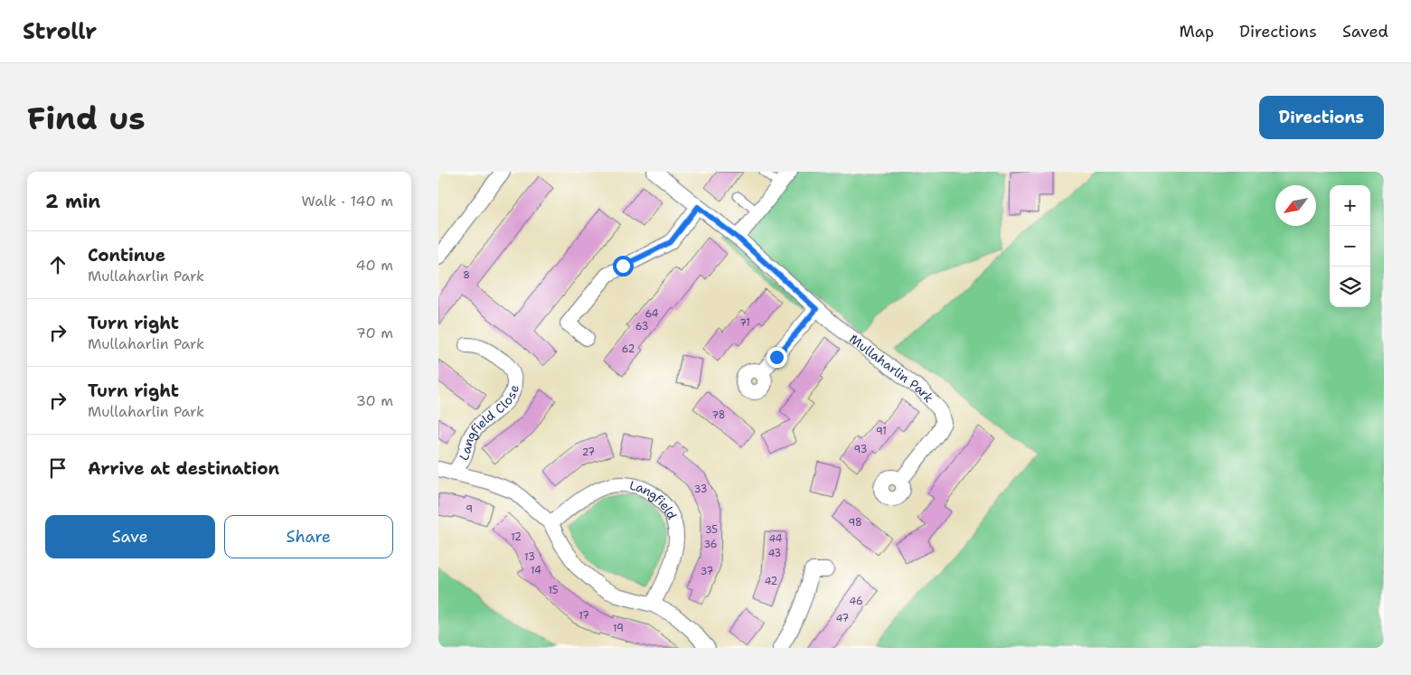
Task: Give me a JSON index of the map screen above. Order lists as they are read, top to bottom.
{
  "streets": {
    "street": ["Mullaharlin Park", "Langfield Close", "Langfield"]
  },
  "house_numbers": [
    "8",
    "64",
    "71",
    "63",
    "62",
    "78",
    "91",
    "93",
    "27",
    "33",
    "9",
    "98",
    "35",
    "12",
    "44",
    "36",
    "43",
    "13",
    "14",
    "37",
    "42",
    "15",
    "46",
    "17",
    "47",
    "19"
  ],
  "north": "bottom left",
  "page": {
    "header": "Strollr",
    "nav": ["Map", "Directions", "Saved"],
    "buttons": [
      "Directions",
      ["Save", "Share"]
    ],
    "title": "Find us",
    "heading": ["2 min", "Walk · 140 m"],
    "map_buttons": ["+", "−"],
    "list": [
      ["Continue", "Mullaharlin Park", "40 m"],
      ["Turn right", "Mullaharlin Park", "70 m"],
      ["Turn right", "Mullaharlin Park", "30 m"],
      "Arrive at destination"
    ]
  }
}
